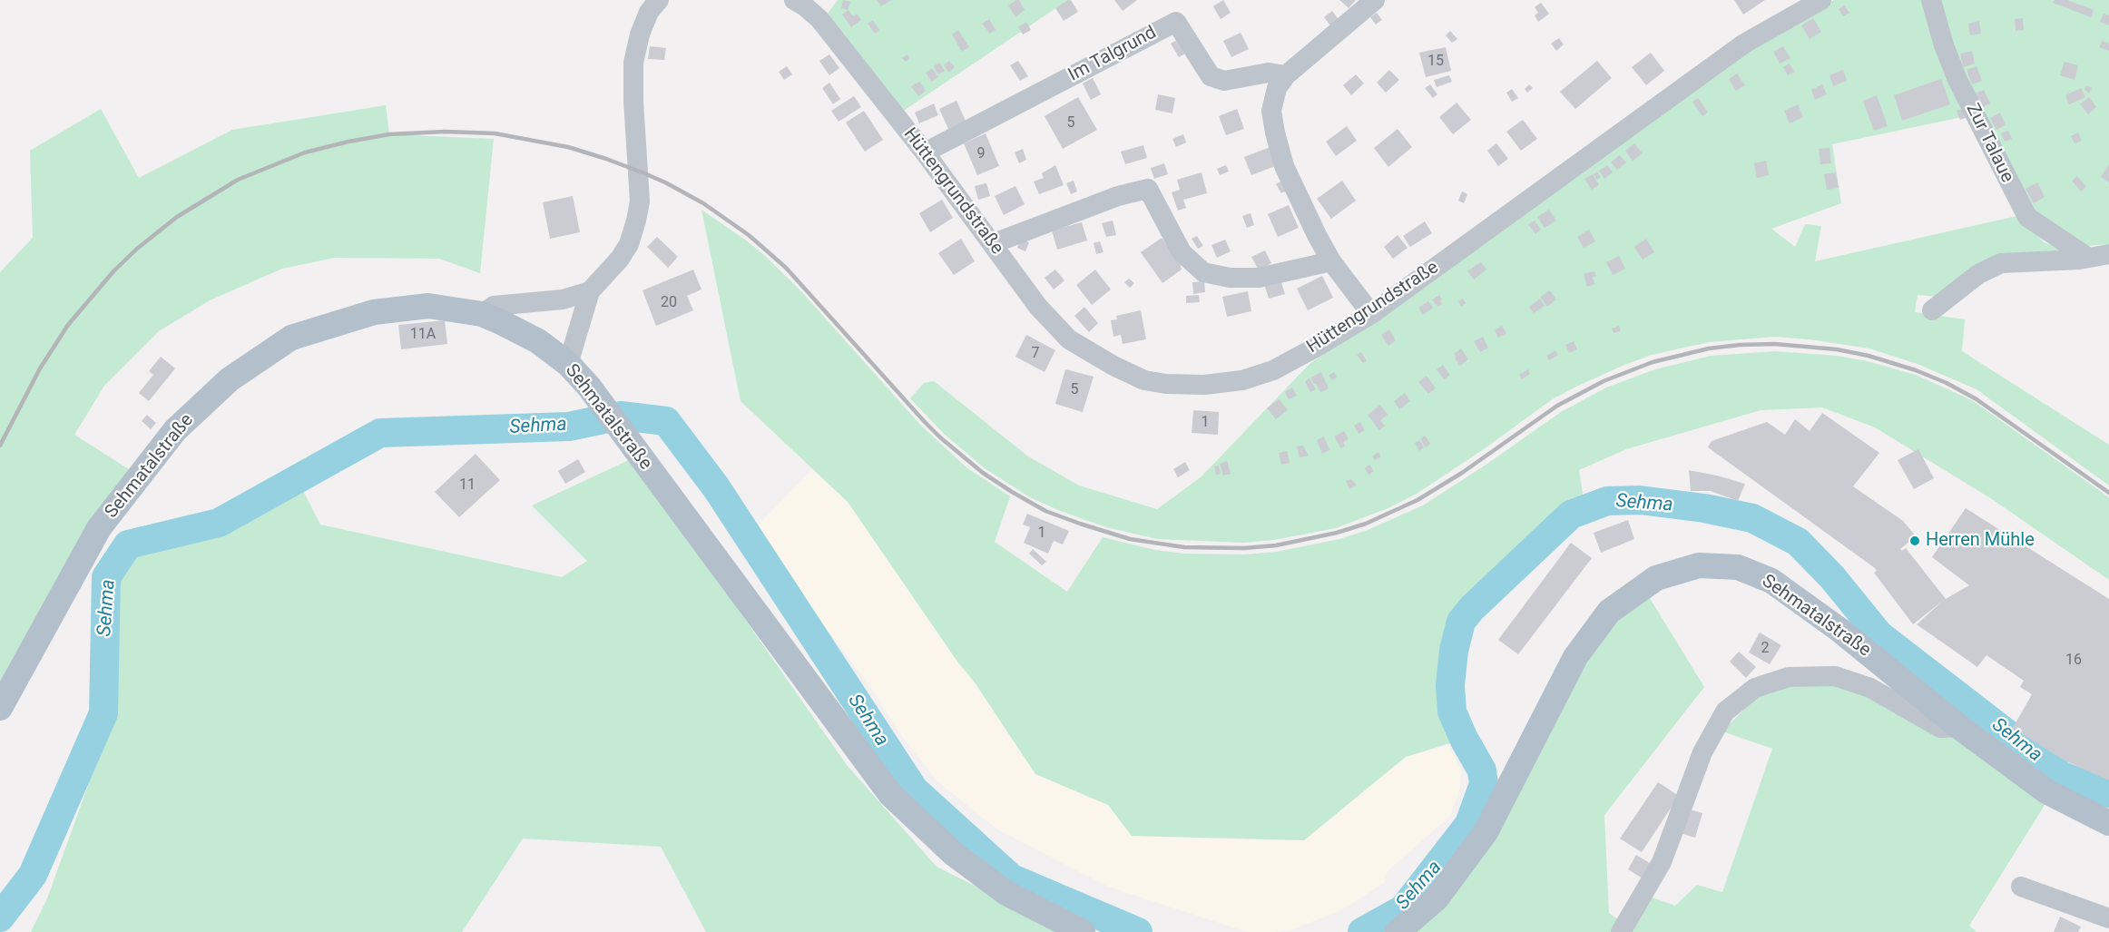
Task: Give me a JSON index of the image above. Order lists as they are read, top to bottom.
{
  "streets": {
    "main road": ["Sehmatalstraße"],
    "street": ["Im Talgrund", "Zur Talaue", "Hüttengrundstraße"]
  },
  "crossings": [
    ["Im Talgrund", "Hüttengrundstraße"]
  ],
  "water": ["Sehma"],
  "places": ["Herren Mühle"],
  "house_numbers": [
    "15",
    "5",
    "9",
    "20",
    "11A",
    "7",
    "5",
    "1",
    "11",
    "1",
    "2",
    "16"
  ]
}
